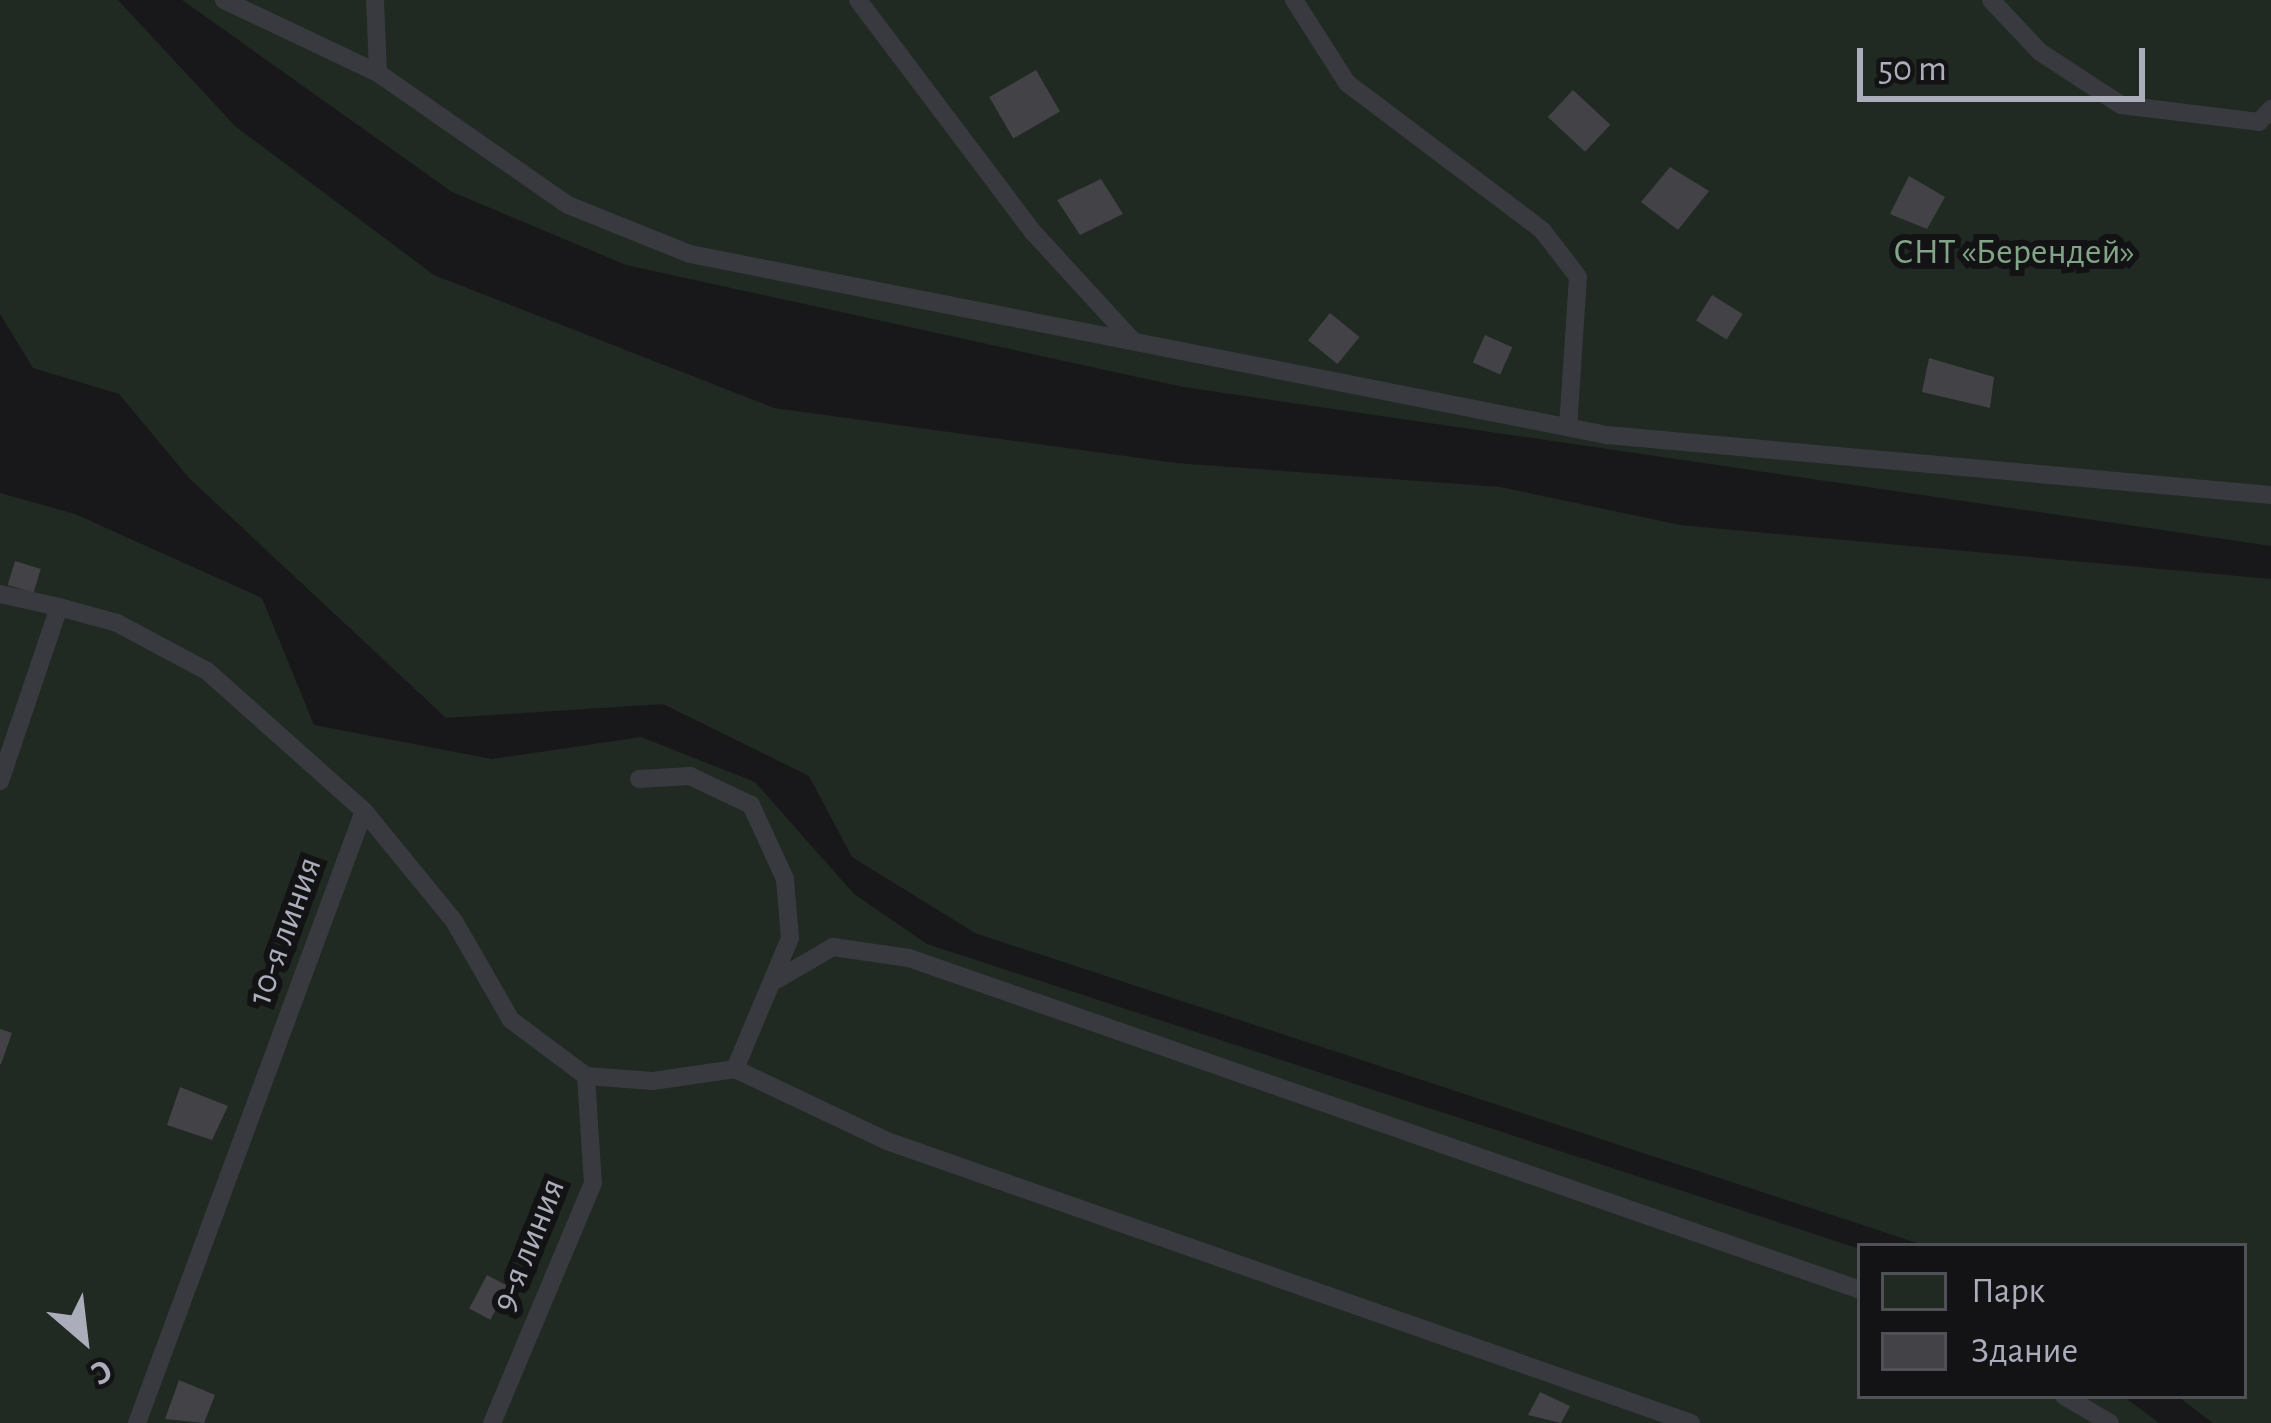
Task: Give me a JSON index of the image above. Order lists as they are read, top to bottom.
{
  "streets": {
    "lane": ["10-я линия", "9-я линия"]
  },
  "parks": ["СНТ «Берендей»"],
  "legend": ["Парк", "Здание"],
  "scale_bar": "50 m",
  "north": "bottom right"
}
